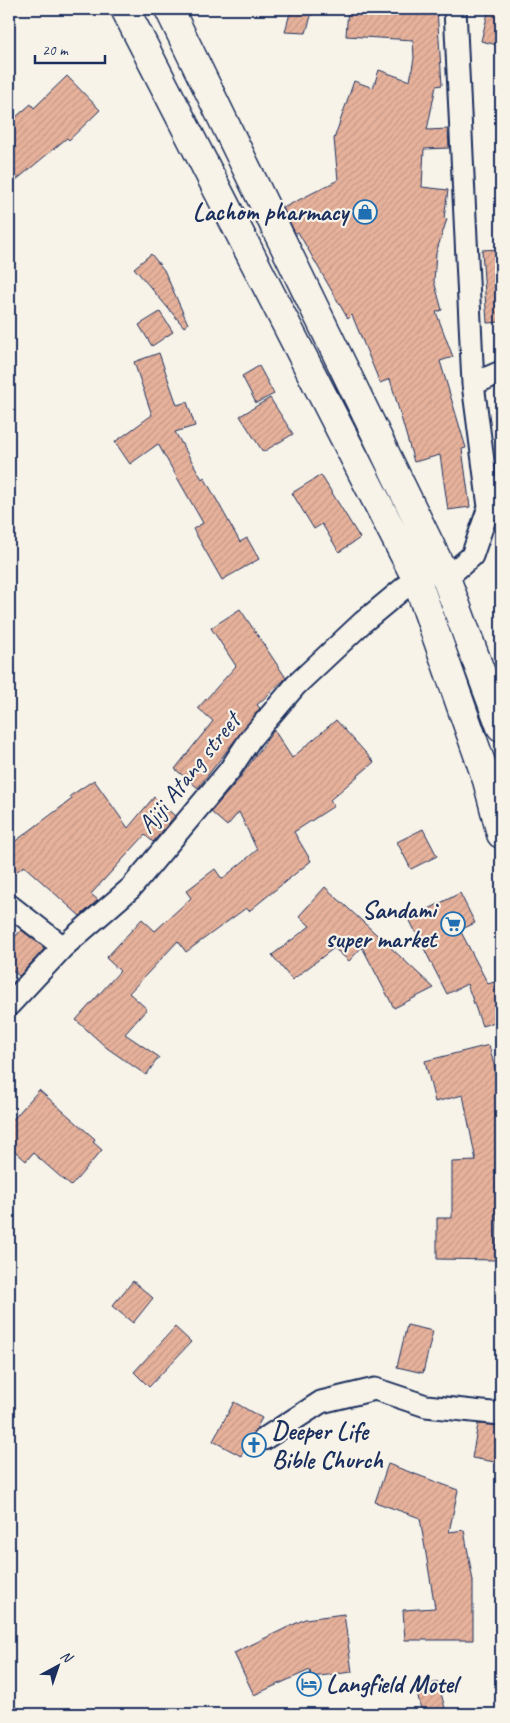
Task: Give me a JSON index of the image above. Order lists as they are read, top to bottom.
{
  "streets": {
    "street": ["Ajiji Atang street"]
  },
  "places": {
    "shop": ["Lachom pharmacy"],
    "supermarket": ["Sandami super market"],
    "church": ["Deeper Life Bible Church"],
    "hotel": ["Langfield Motel"]
  },
  "scale_bar": "20 m",
  "north": "top right"
}
